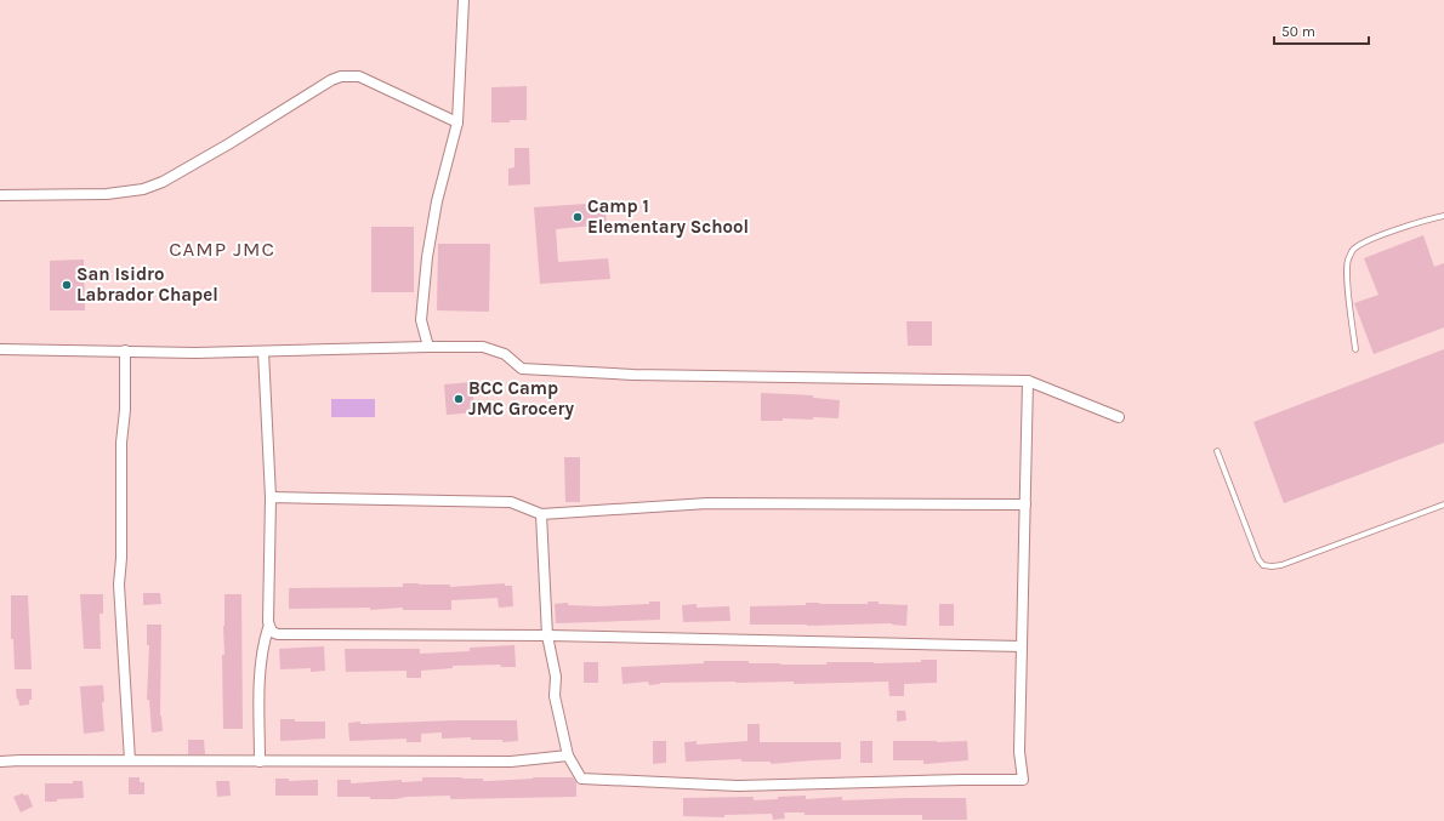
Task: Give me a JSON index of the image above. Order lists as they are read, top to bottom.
{
  "districts": ["CAMP JMC"],
  "places": ["Camp 1 Elementary School", "San Isidro Labrador Chapel", "BCC Camp JMC Grocery"],
  "scale_bar": "50 m"
}
